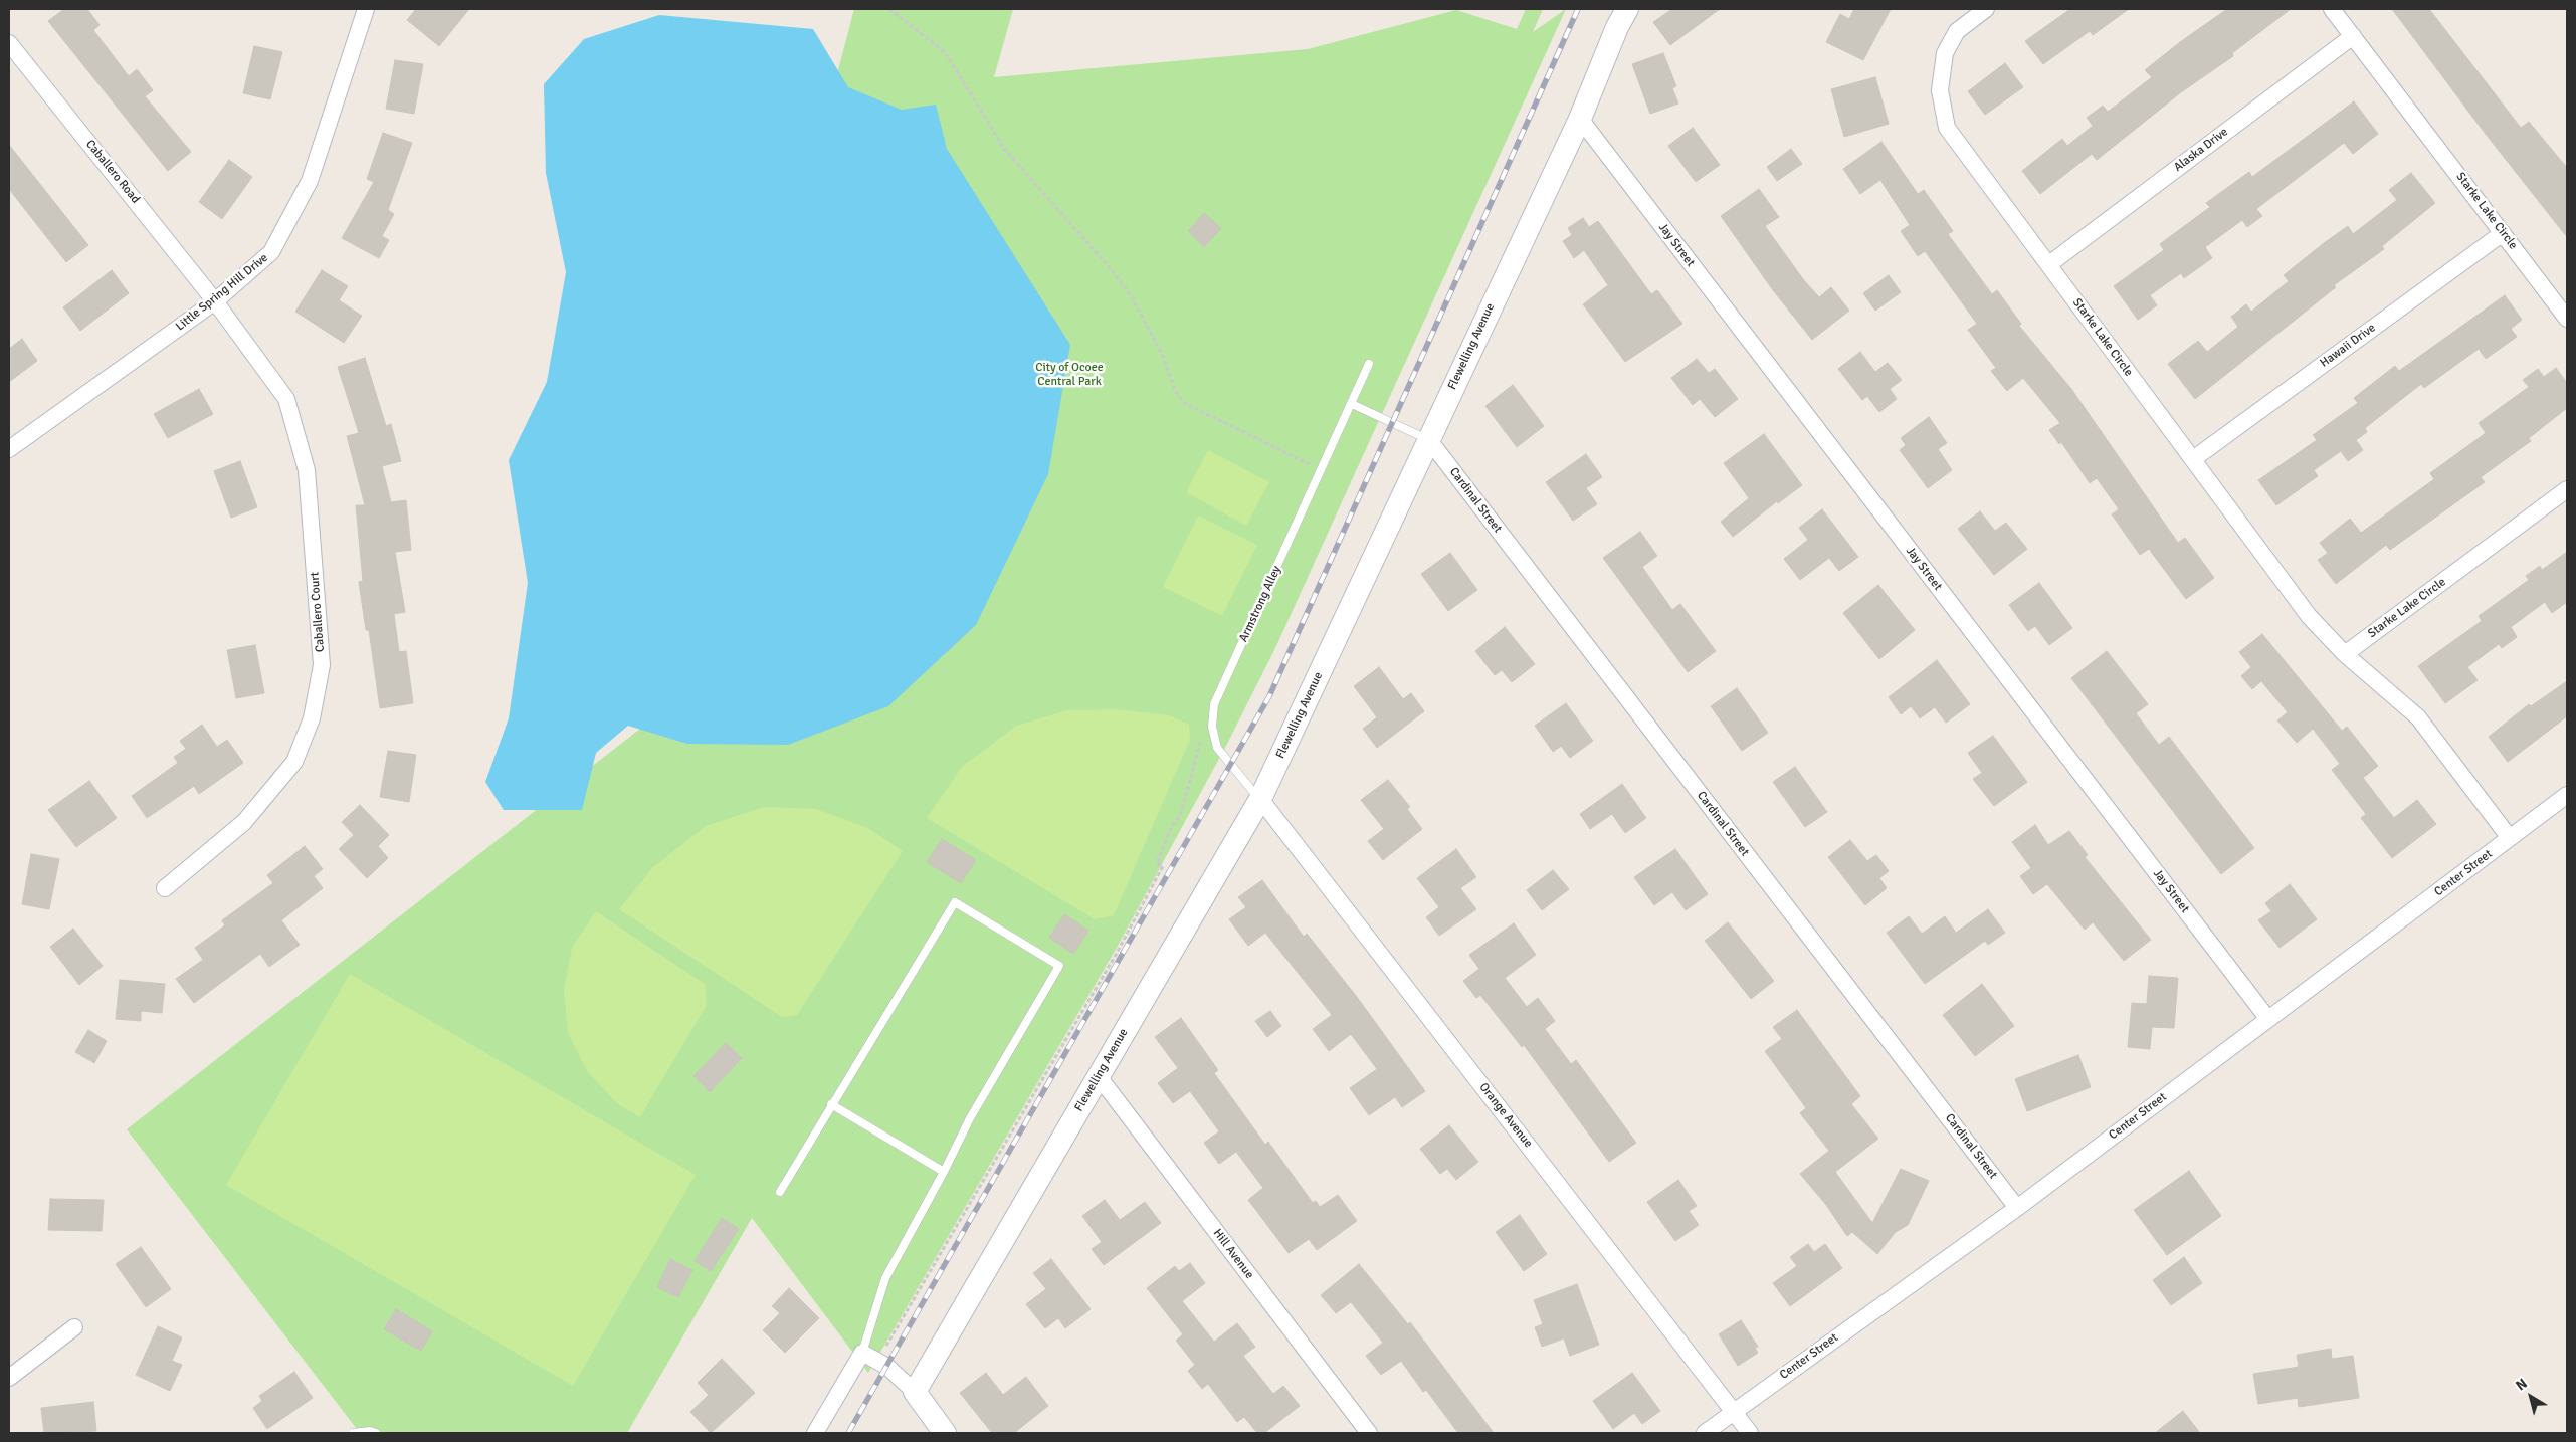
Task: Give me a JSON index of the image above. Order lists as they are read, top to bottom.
{
  "streets": {
    "street": [
      "Alaska Drive",
      "Caballero Road",
      "Starke Lake Circle",
      "Jay Street",
      "Little Spring Hill Drive",
      "Hawaii Drive",
      "Flewelling Avenue",
      "Cardinal Street",
      "Caballero Court",
      "Center Street",
      "Orange Avenue",
      "Hill Avenue"
    ],
    "lane": ["Armstrong Alley"]
  },
  "crossings": [
    ["Alaska Drive", "Starke Lake Circle"],
    ["Caballero Road", "Little Spring Hill Drive"],
    ["Caballero Road", "Caballero Court"],
    ["Starke Lake Circle", "Hawaii Drive"],
    ["Starke Lake Circle", "Center Street"],
    ["Jay Street", "Flewelling Avenue"],
    ["Jay Street", "Center Street"],
    ["Little Spring Hill Drive", "Caballero Court"],
    ["Flewelling Avenue", "Cardinal Street"],
    ["Flewelling Avenue", "Armstrong Alley"],
    ["Flewelling Avenue", "Orange Avenue"],
    ["Flewelling Avenue", "Hill Avenue"],
    ["Cardinal Street", "Center Street"],
    ["Armstrong Alley", "Orange Avenue"],
    ["Center Street", "Orange Avenue"]
  ],
  "parks": ["City of Ocoee Central Park"],
  "north": "top left"
}
